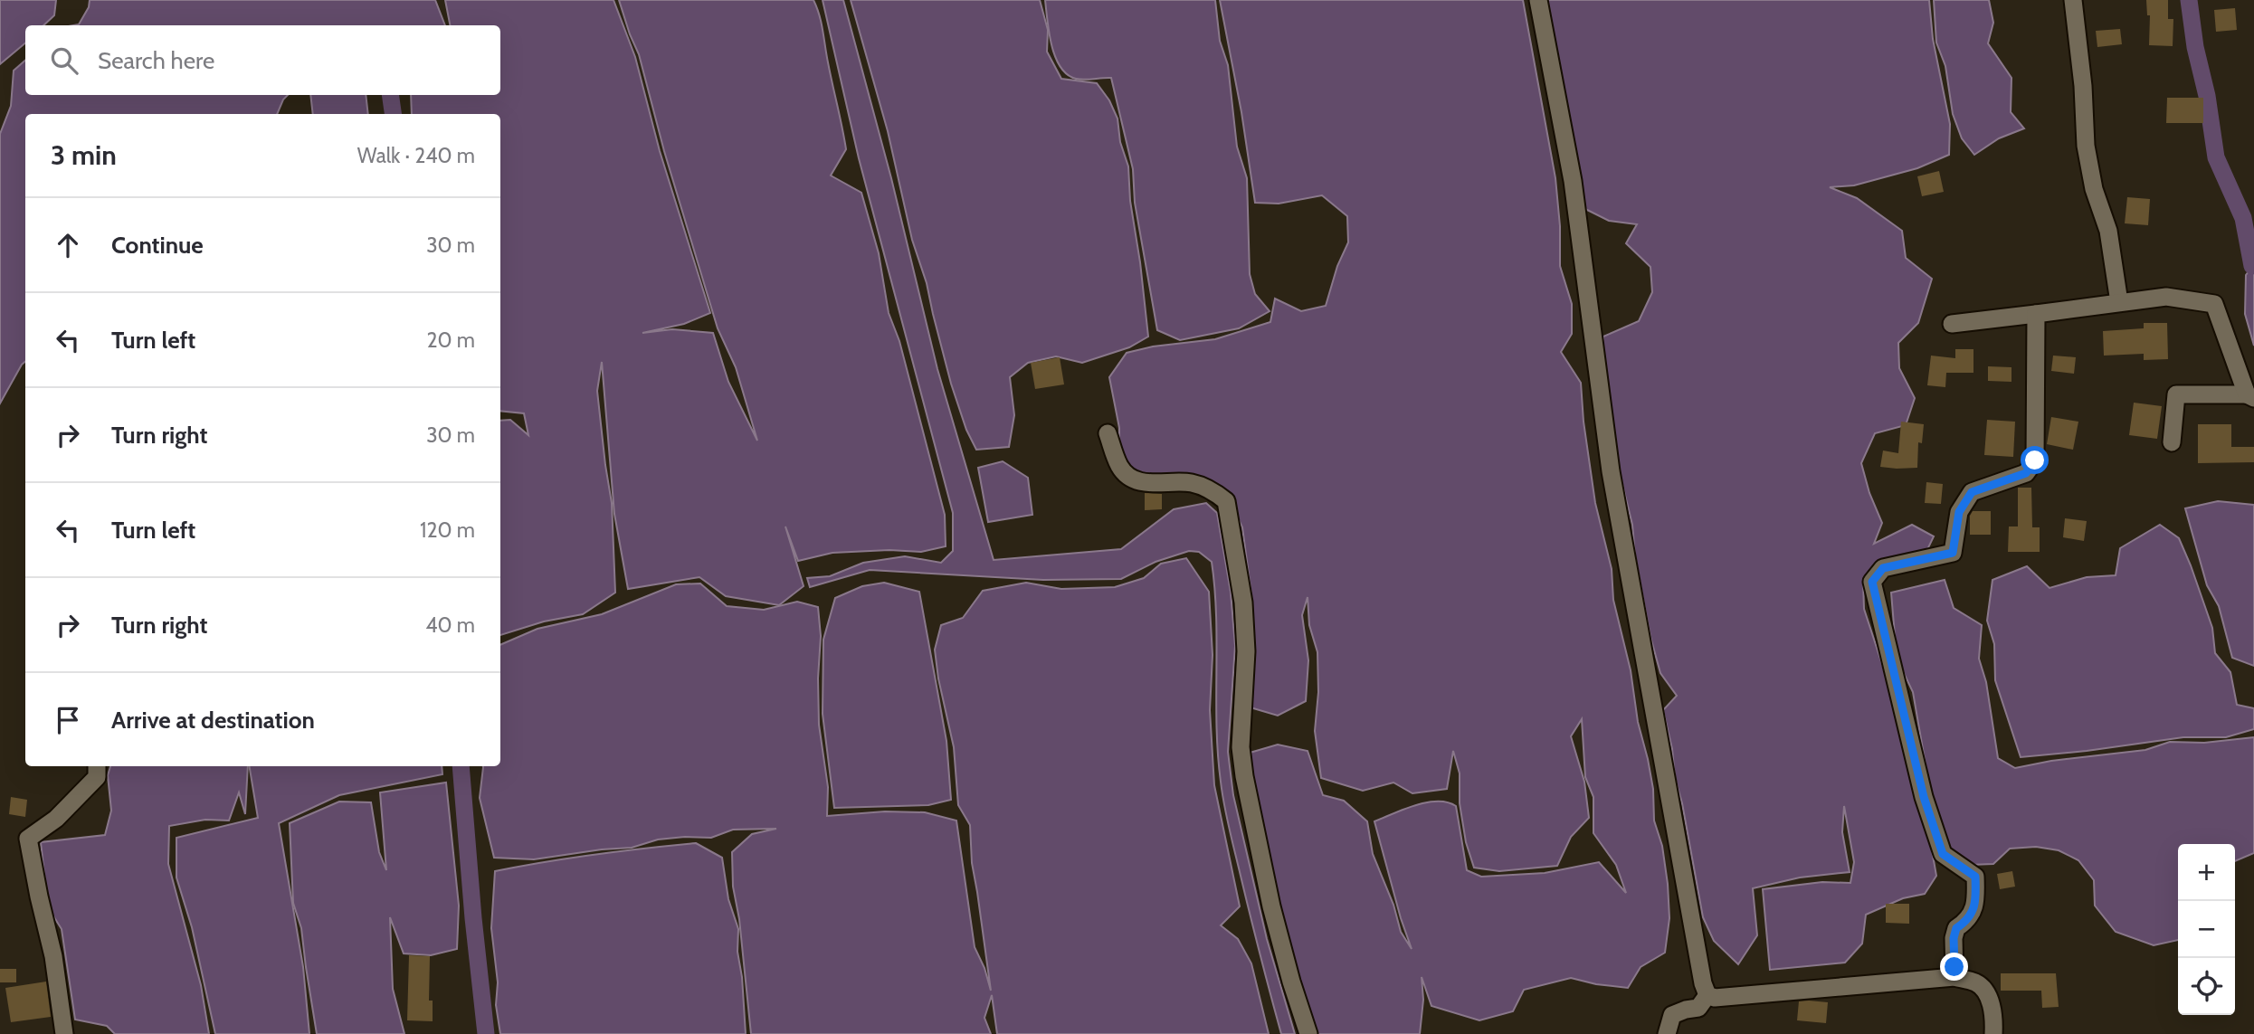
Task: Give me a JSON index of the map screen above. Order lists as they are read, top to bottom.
{
  "page": {
    "search": "Search here",
    "heading": ["3 min", "Walk · 240 m"],
    "list": [
      ["Continue", "30 m"],
      ["Turn left", "20 m"],
      ["Turn right", "30 m"],
      ["Turn left", "120 m"],
      ["Turn right", "40 m"],
      "Arrive at destination"
    ],
    "map_buttons": ["+", "−"]
  }
}
